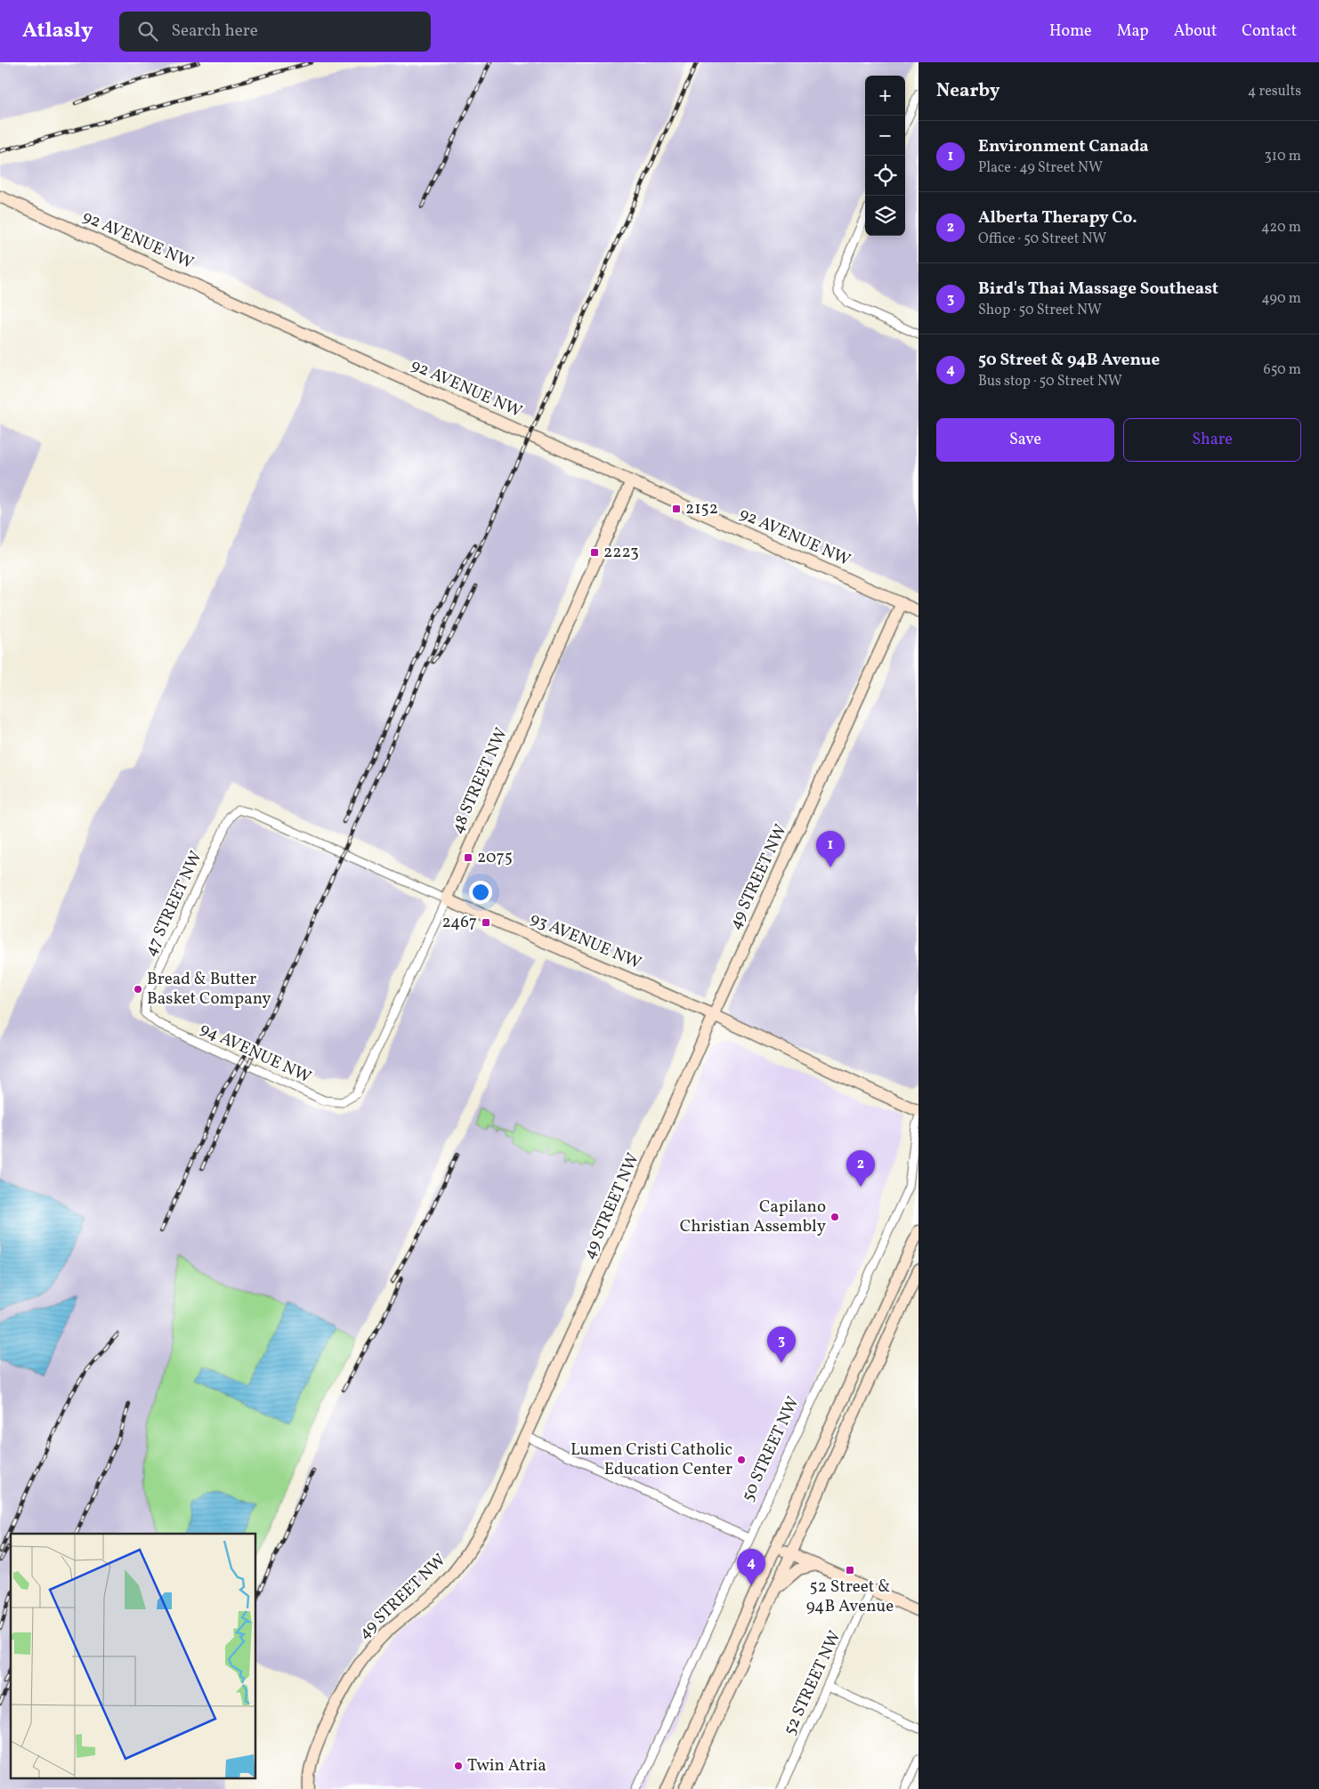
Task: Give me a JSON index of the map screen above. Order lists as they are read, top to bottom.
{
  "streets": {
    "street": [
      "92 AVENUE NW",
      "48 STREET NW",
      "49 STREET NW",
      "47 STREET NW",
      "93 AVENUE NW",
      "94 AVENUE NW",
      "50 STREET NW",
      "52 STREET NW"
    ]
  },
  "crossings": [
    ["92 AVENUE NW", "48 STREET NW"],
    ["92 AVENUE NW", "49 STREET NW"],
    ["48 STREET NW", "93 AVENUE NW"],
    ["48 STREET NW", "94 AVENUE NW"],
    ["49 STREET NW", "93 AVENUE NW"],
    ["47 STREET NW", "93 AVENUE NW"],
    ["47 STREET NW", "94 AVENUE NW"]
  ],
  "places": {
    "transit": [
      "2152",
      "2223",
      "2075",
      "2467",
      "52 Street & 94B Avenue"
    ],
    "other": [
      "Bread & Butter Basket Company",
      "Capilano Christian Assembly",
      "Lumen Cristi Catholic Education Center",
      "Twin Atria"
    ]
  },
  "page": {
    "header": "Atlasly",
    "search": "Search here",
    "nav": [
      "Home",
      "Map",
      "About",
      "Contact"
    ],
    "heading": ["Nearby", "4 results"],
    "map_buttons": ["+", "−"],
    "list": [
      {
        "mark": "1",
        "name": "Environment Canada",
        "note": "Place · 49 Street NW",
        "value": "310 m"
      },
      {
        "mark": "2",
        "name": "Alberta Therapy Co.",
        "note": "Office · 50 Street NW",
        "value": "420 m"
      },
      {
        "mark": "3",
        "name": "Bird's Thai Massage Southeast",
        "note": "Shop · 50 Street NW",
        "value": "490 m"
      },
      {
        "mark": "4",
        "name": "50 Street & 94B Avenue",
        "note": "Bus stop · 50 Street NW",
        "value": "650 m"
      }
    ],
    "buttons": ["Save", "Share"],
    "pins": [
      "1",
      "2",
      "3",
      "4"
    ]
  }
}
